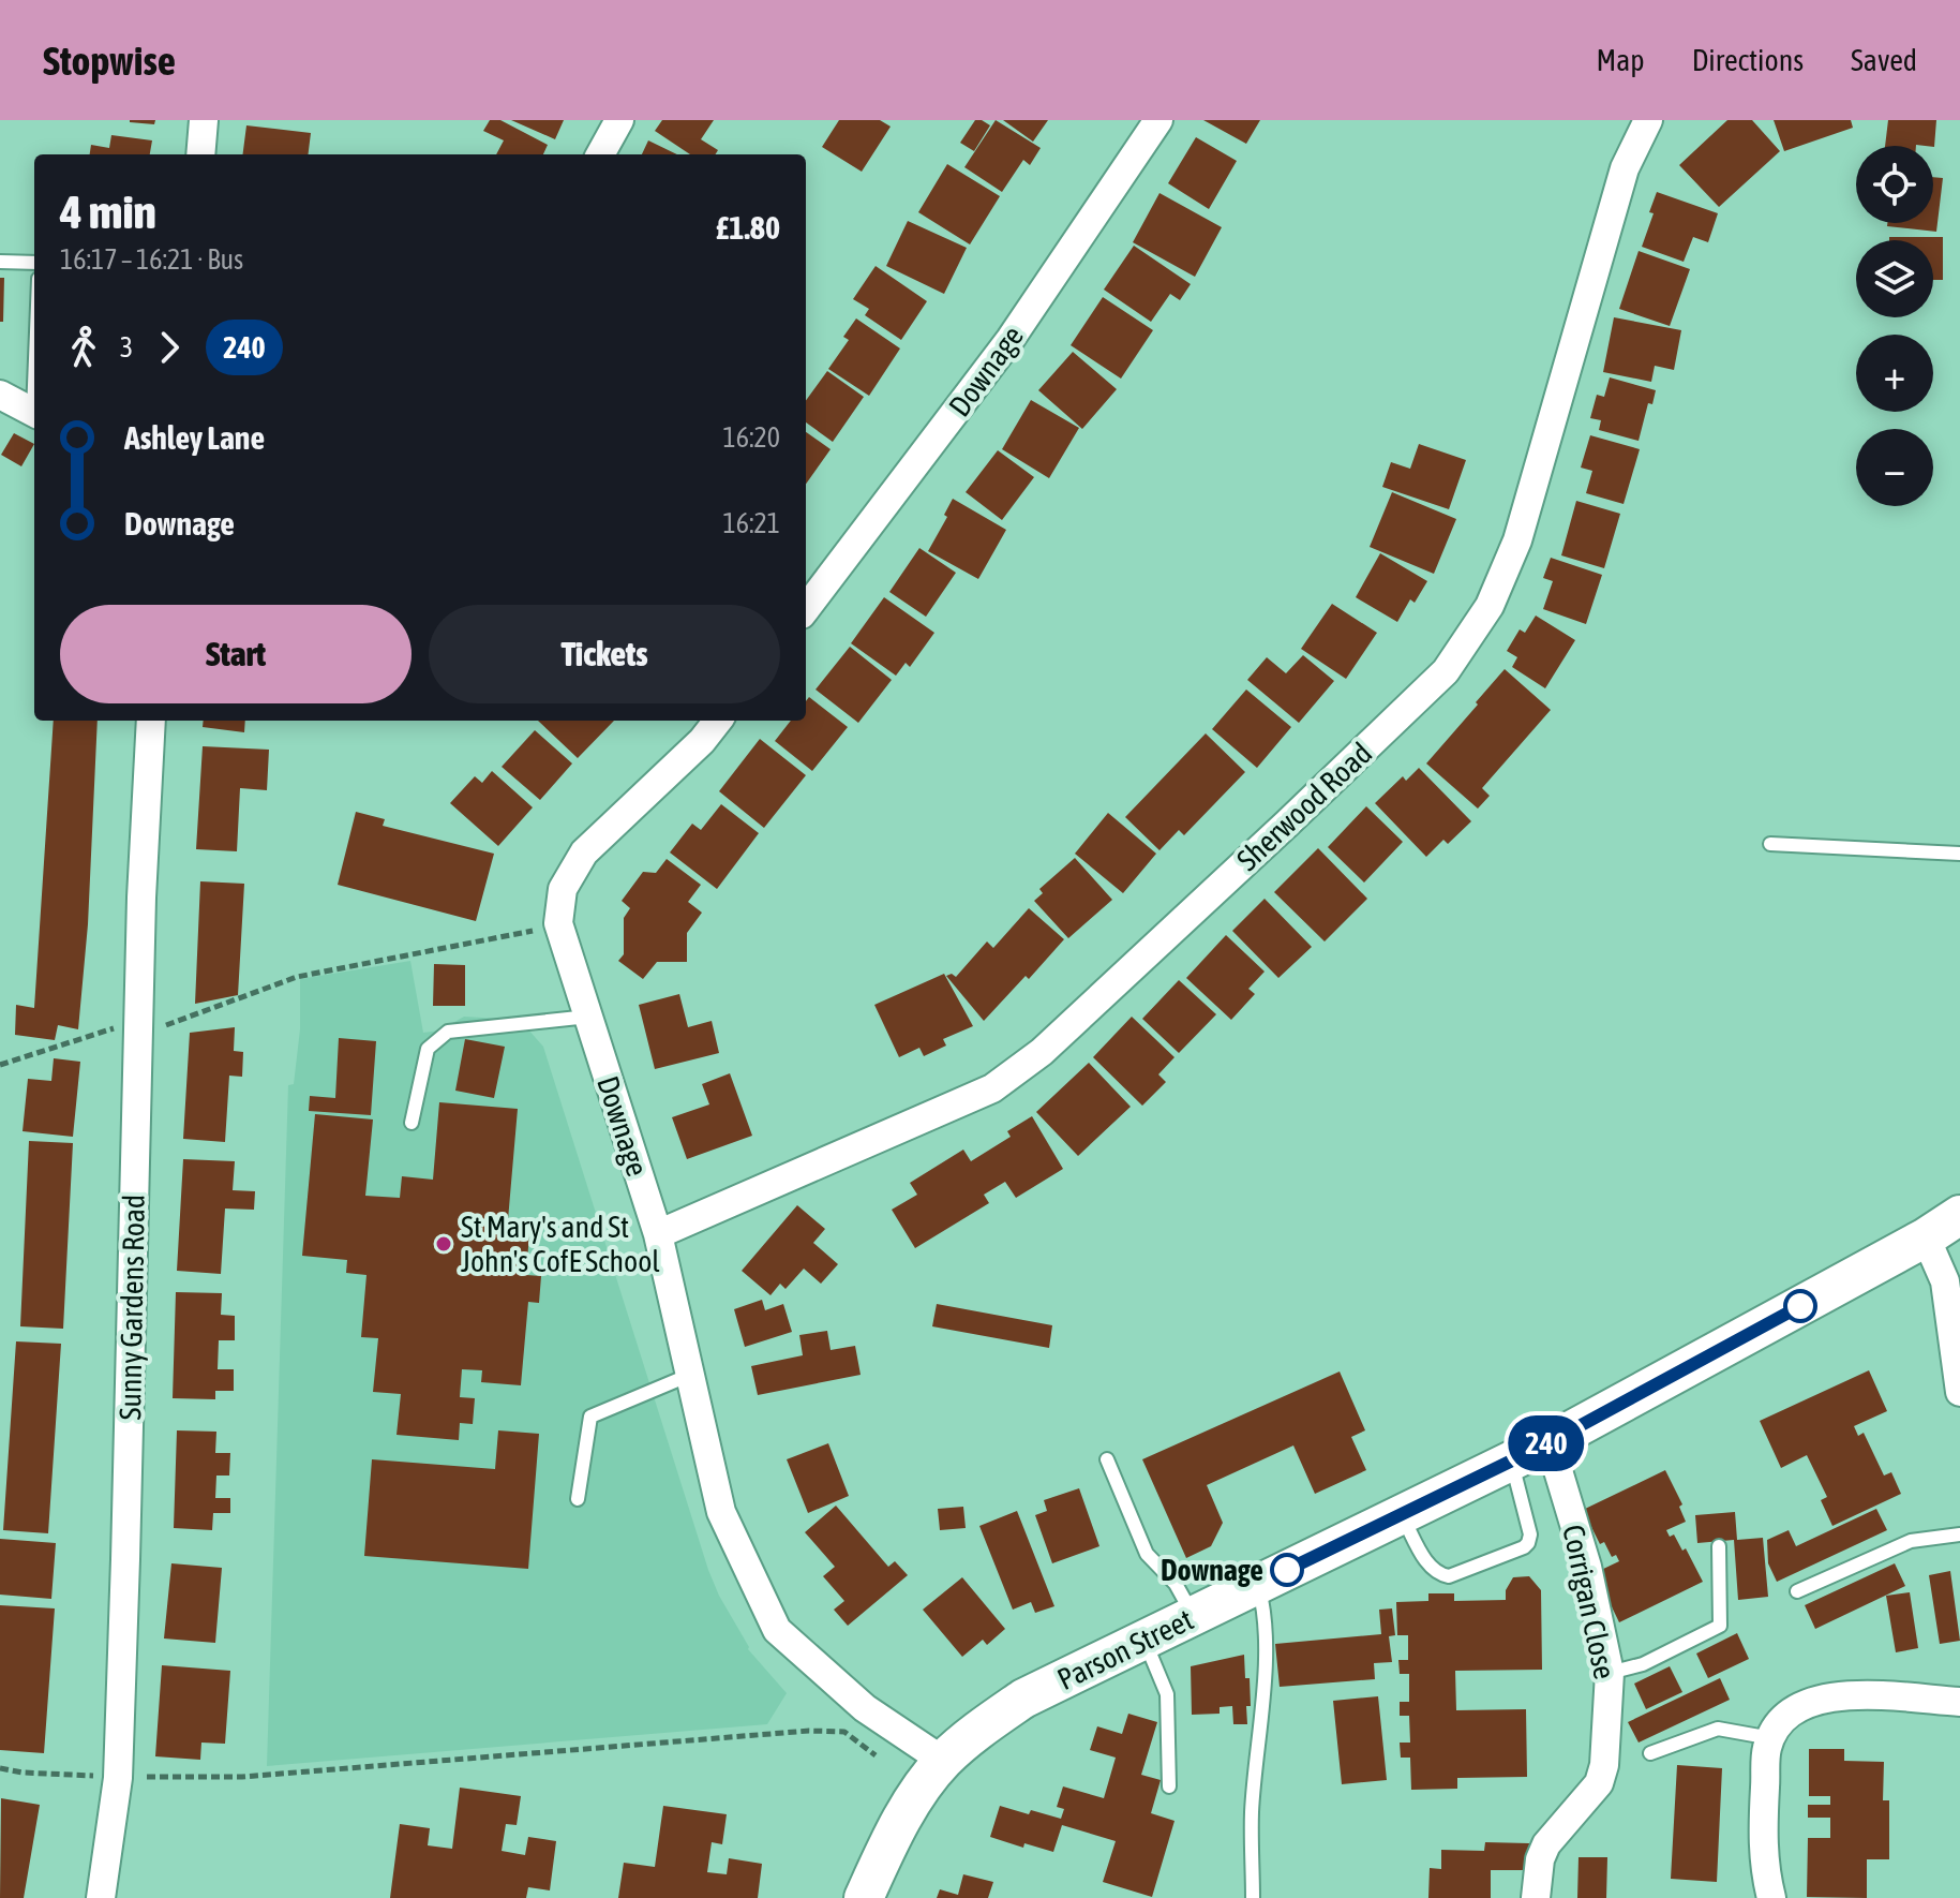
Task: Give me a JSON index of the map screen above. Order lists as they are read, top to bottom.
{
  "streets": {
    "main road": ["Parson Street"],
    "street": [
      "Downage",
      "Sherwood Road",
      "Sunny Gardens Road",
      "Corrigan Close"
    ]
  },
  "crossings": [
    ["Downage", "Sherwood Road"],
    ["Downage", "Parson Street"],
    ["Corrigan Close", "Parson Street"]
  ],
  "places": ["St Mary's and St John's CofE School", "Downage"],
  "lines": ["bus line 240"],
  "page": {
    "header": "Stopwise",
    "nav": ["Map", "Directions", "Saved"],
    "on_map": "240",
    "map_buttons": ["+", "−"],
    "heading": ["4 min", "16:17 – 16:21 · Bus", "£1.80"],
    "legs": ["3", "240"],
    "list": [
      {
        "name": "Ashley Lane",
        "value": "16:20"
      },
      {
        "name": "Downage",
        "value": "16:21"
      }
    ],
    "buttons": ["Start", "Tickets"]
  }
}
